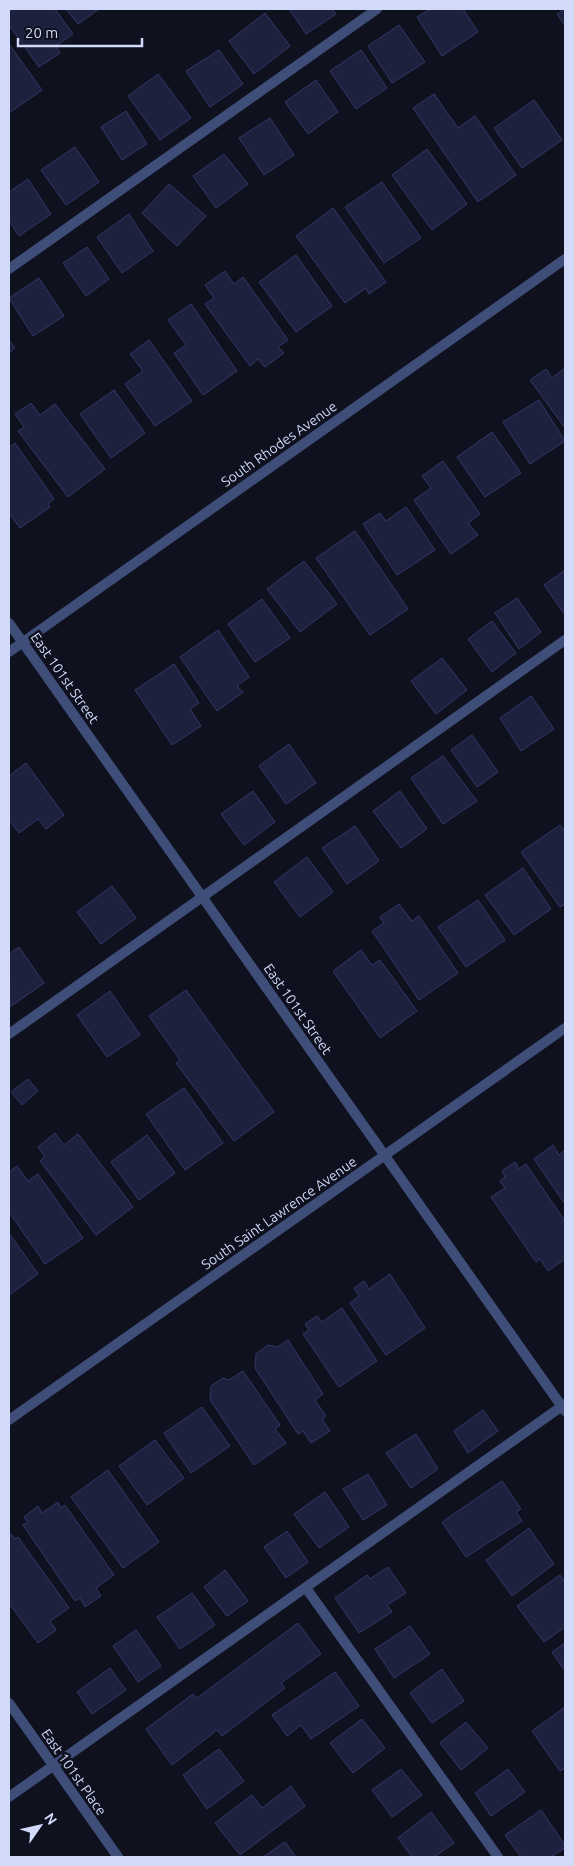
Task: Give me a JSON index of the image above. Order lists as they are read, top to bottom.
{
  "streets": {
    "street": [
      "South Rhodes Avenue",
      "East 101st Street",
      "South Saint Lawrence Avenue",
      "East 101st Place"
    ]
  },
  "crossings": [
    ["South Rhodes Avenue", "East 101st Street"],
    ["East 101st Street", "South Saint Lawrence Avenue"]
  ],
  "scale_bar": "20 m",
  "north": "top right"
}
